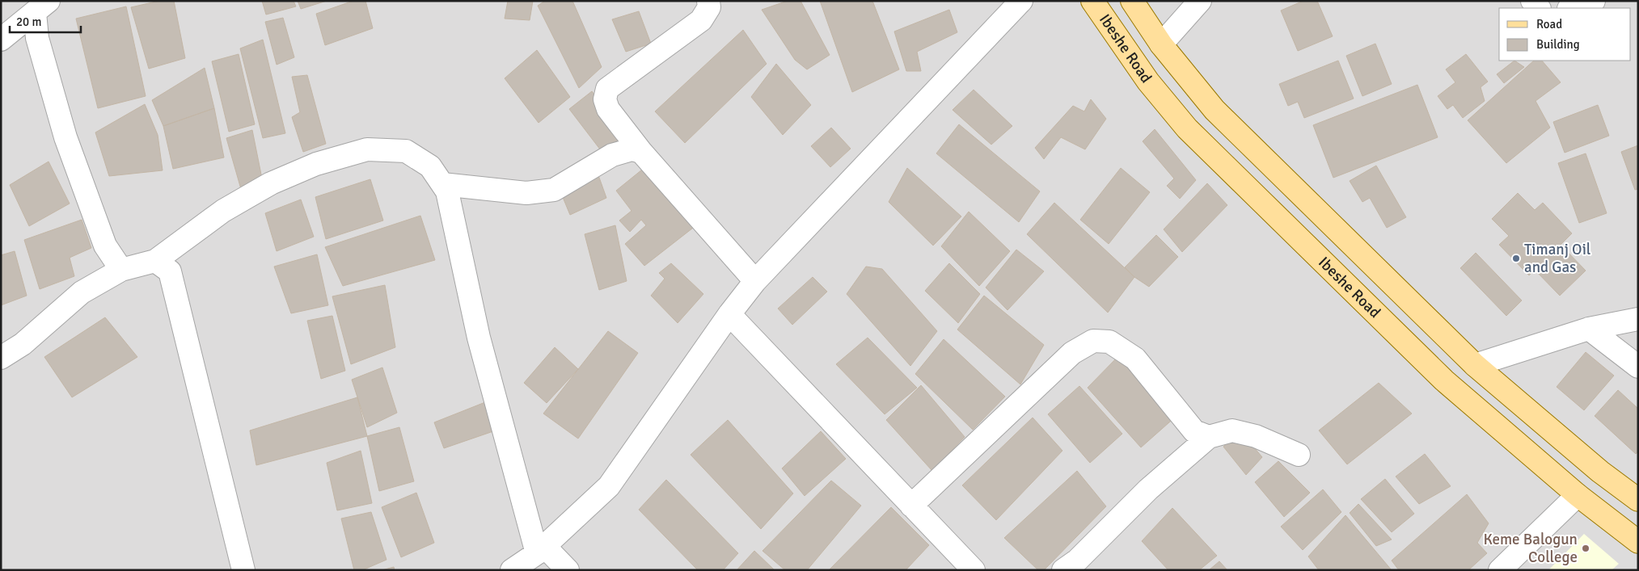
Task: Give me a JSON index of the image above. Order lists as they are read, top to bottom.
{
  "streets": {
    "main road": ["Ibeshe Road"]
  },
  "places": ["Timanj Oil and Gas", "Keme Balogun College"],
  "legend": ["Road", "Building"],
  "scale_bar": "20 m"
}
